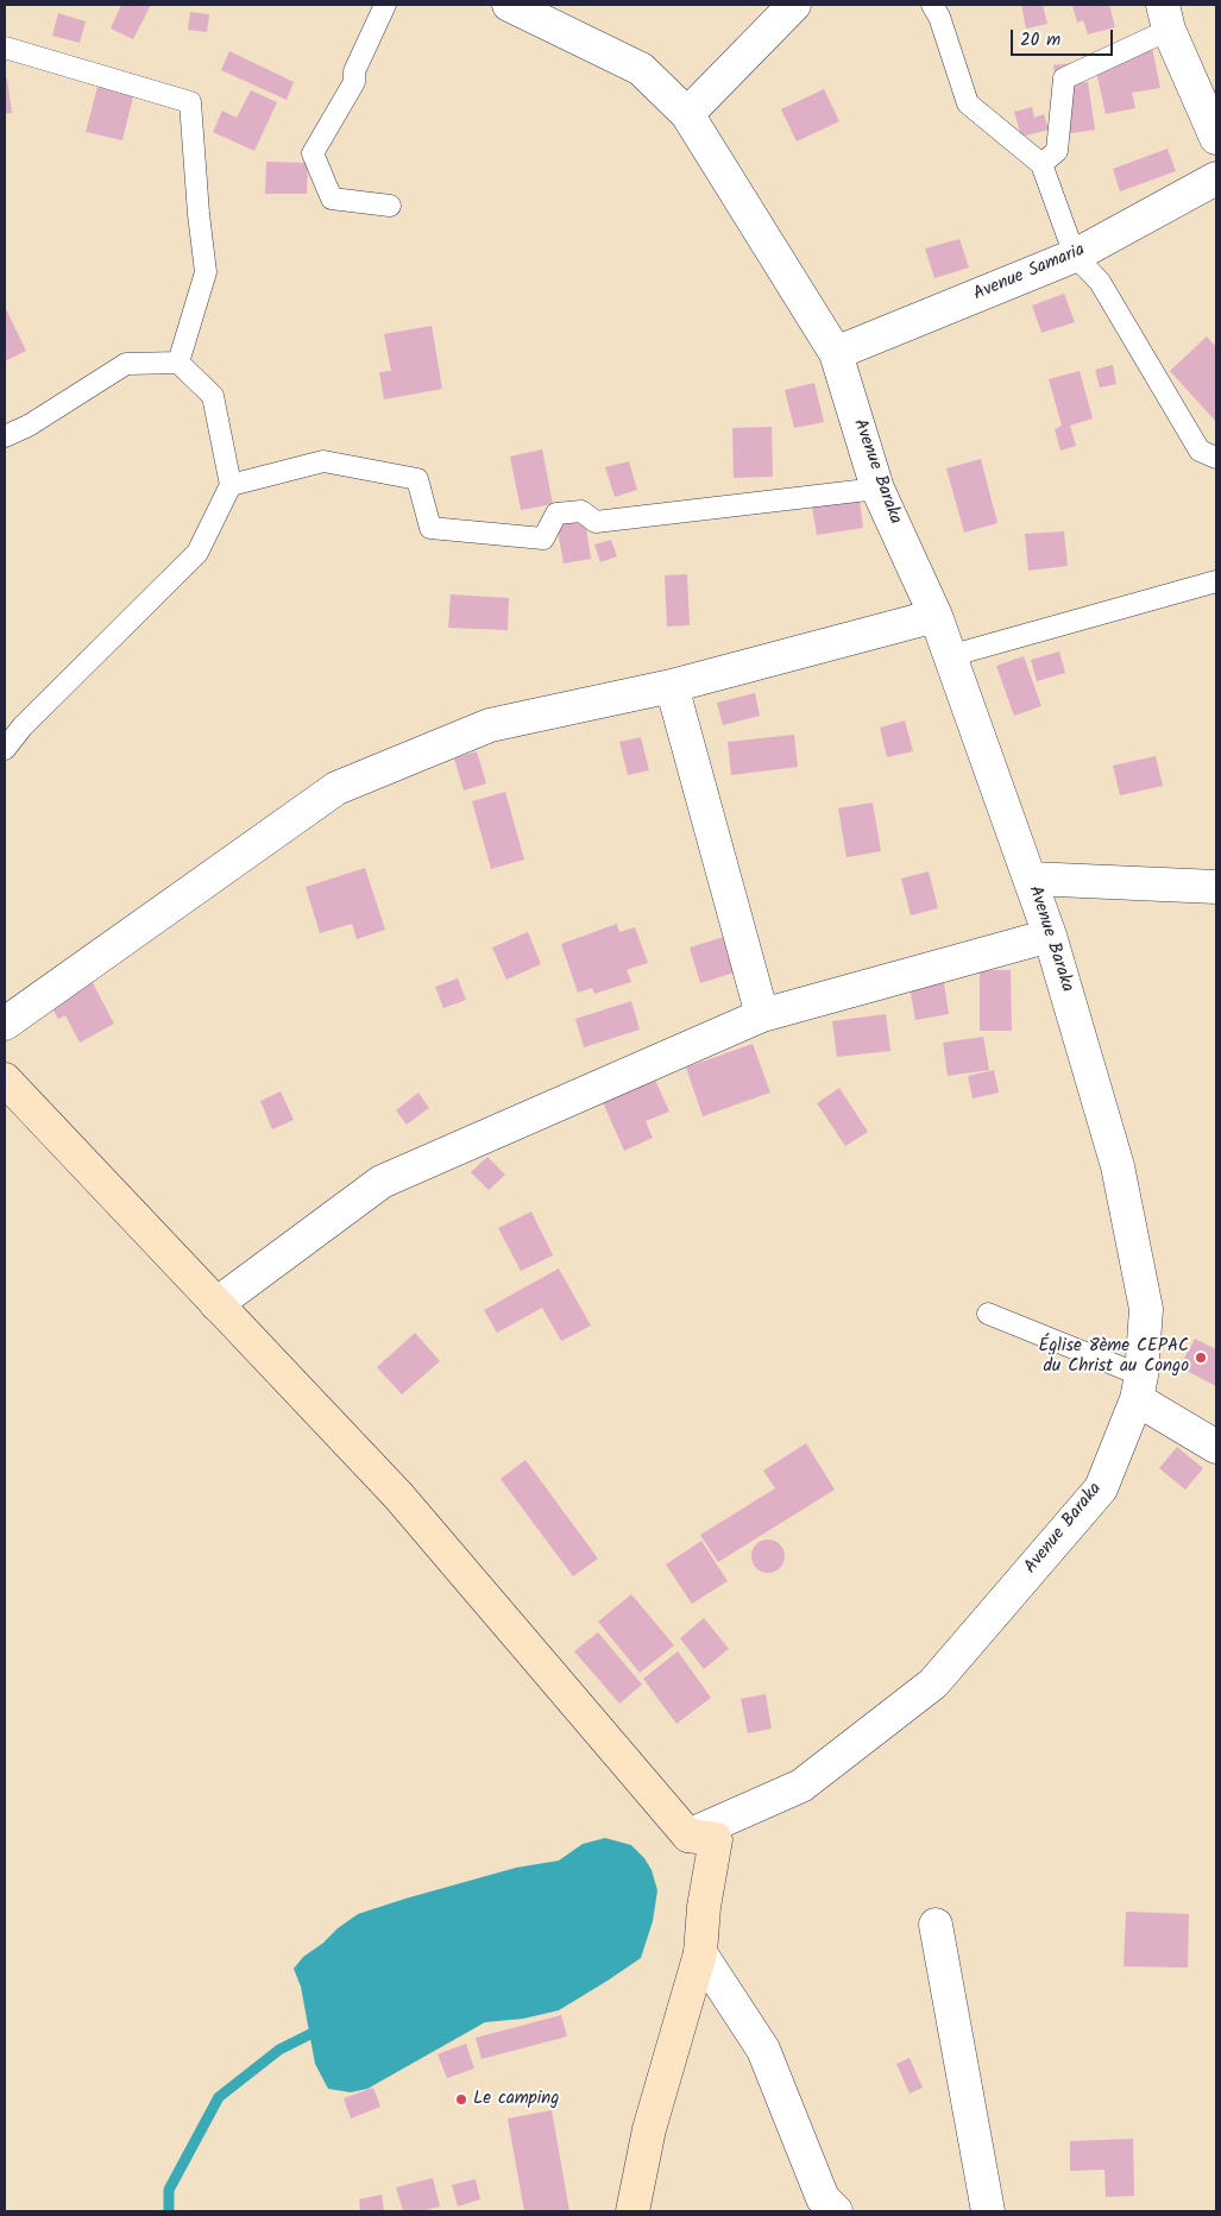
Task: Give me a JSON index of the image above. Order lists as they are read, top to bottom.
{
  "streets": {
    "street": ["Avenue Samaria", "Avenue Baraka"]
  },
  "crossings": [
    ["Avenue Samaria", "Avenue Baraka"]
  ],
  "places": ["Église 8ème CEPAC du Christ au Congo", "Le camping"],
  "scale_bar": "20 m"
}
